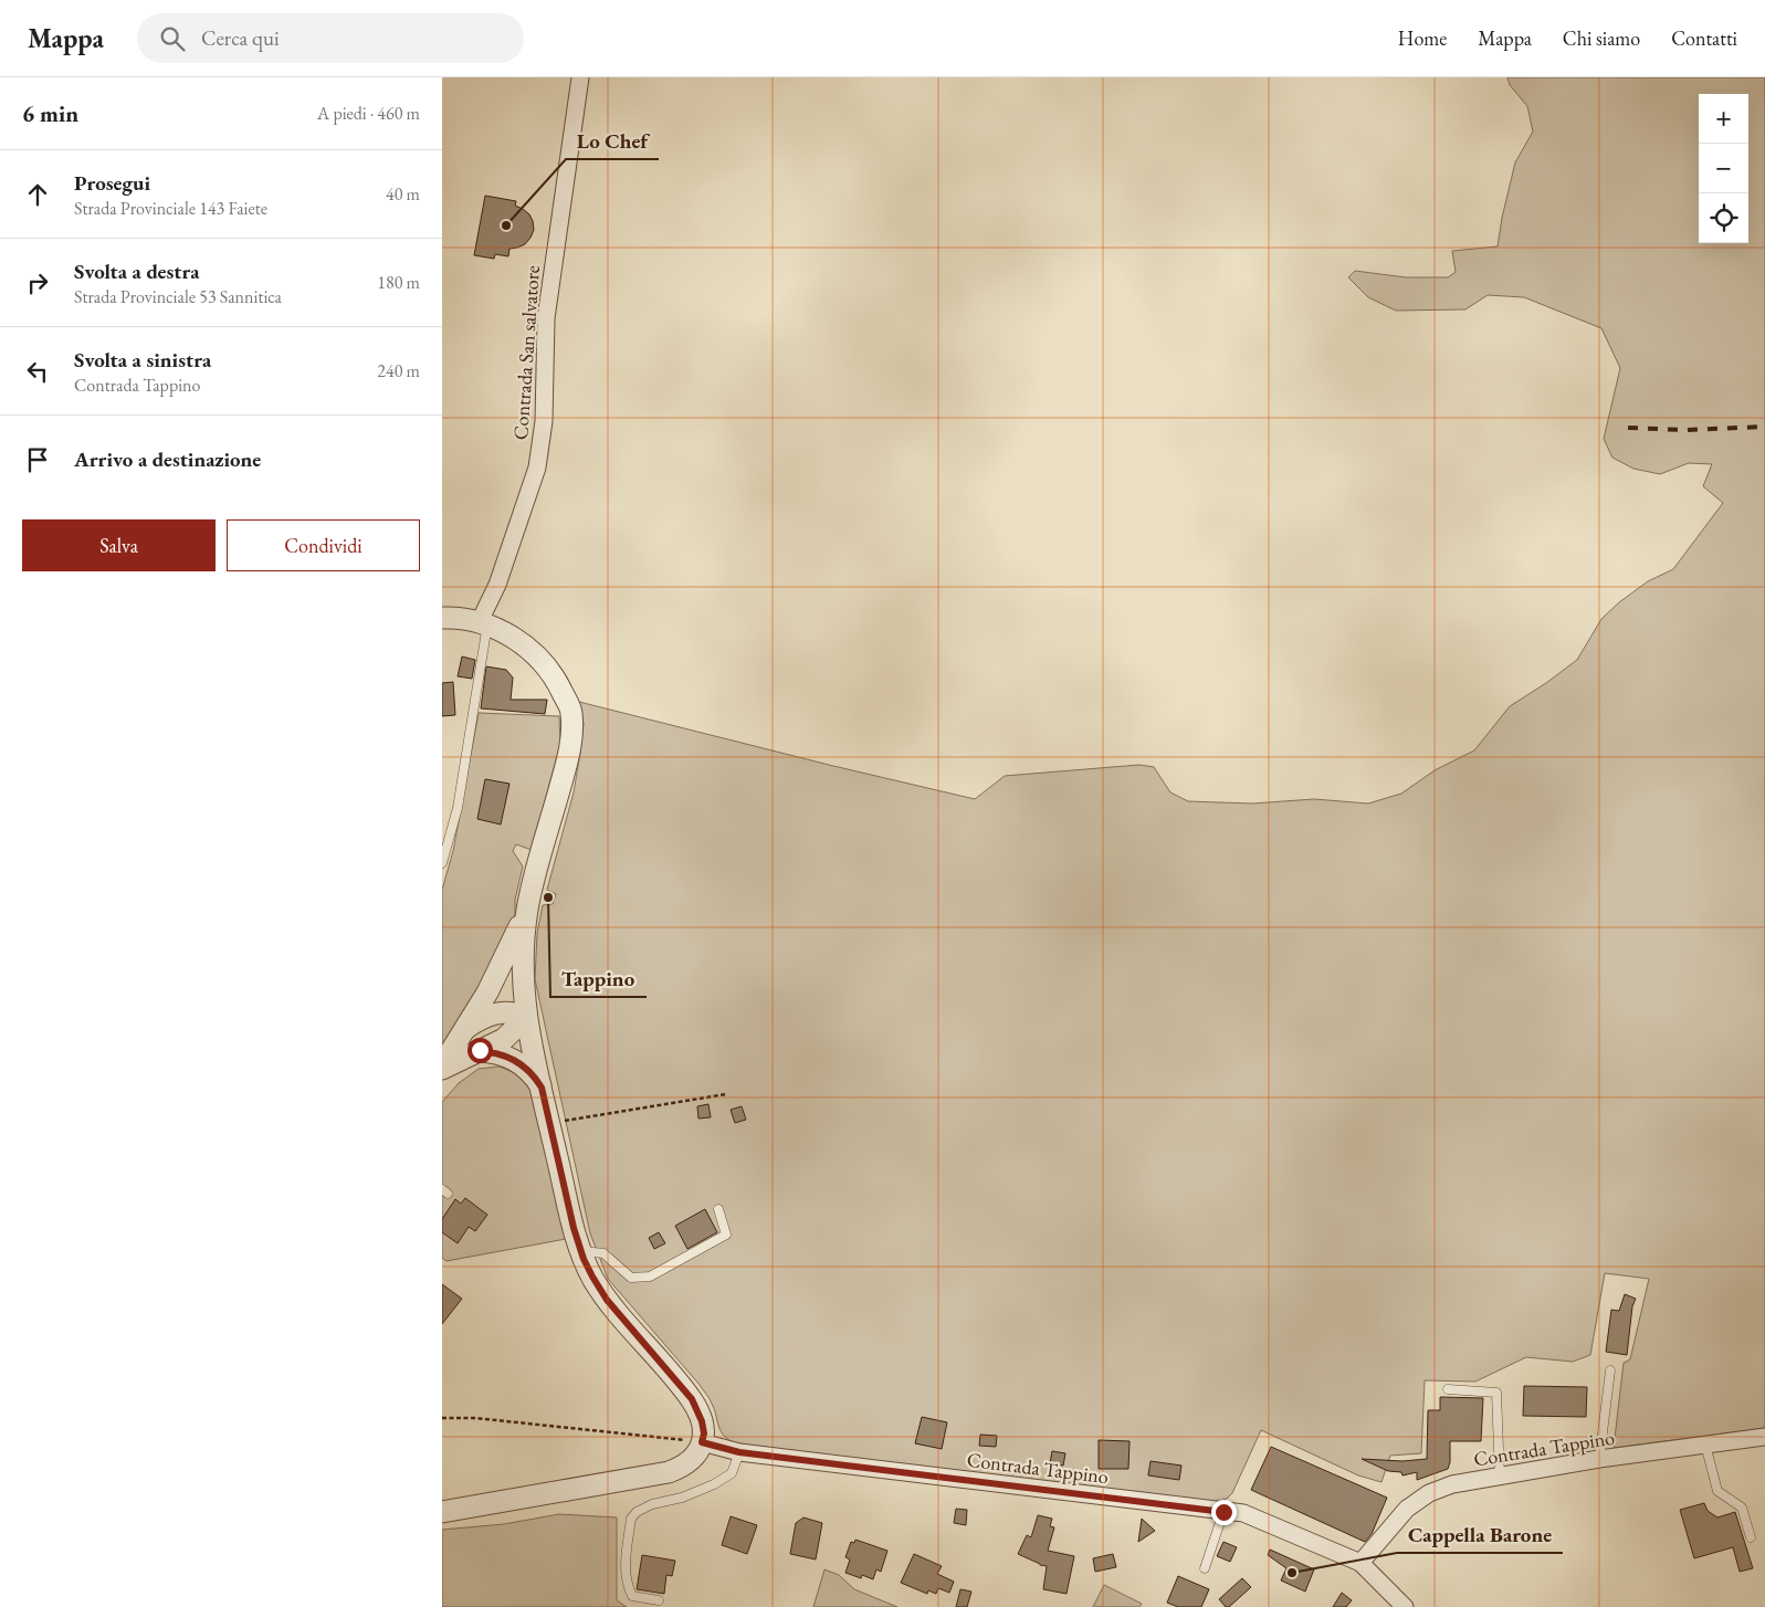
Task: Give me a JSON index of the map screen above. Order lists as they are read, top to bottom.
{
  "streets": {
    "street": ["Contrada San salvatore", "Contrada Tappino"]
  },
  "places": ["Lo Chef", "Tappino", "Cappella Barone"],
  "page": {
    "header": "Mappa",
    "search": "Cerca qui",
    "nav": [
      "Home",
      "Mappa",
      "Chi siamo",
      "Contatti"
    ],
    "heading": ["6 min", "A piedi · 460 m"],
    "map_buttons": ["+", "−"],
    "list": [
      ["Prosegui", "Strada Provinciale 143 Faiete", "40 m"],
      ["Svolta a destra", "Strada Provinciale 53 Sannitica", "180 m"],
      ["Svolta a sinistra", "Contrada Tappino", "240 m"],
      "Arrivo a destinazione"
    ],
    "buttons": ["Salva", "Condividi"]
  }
}
